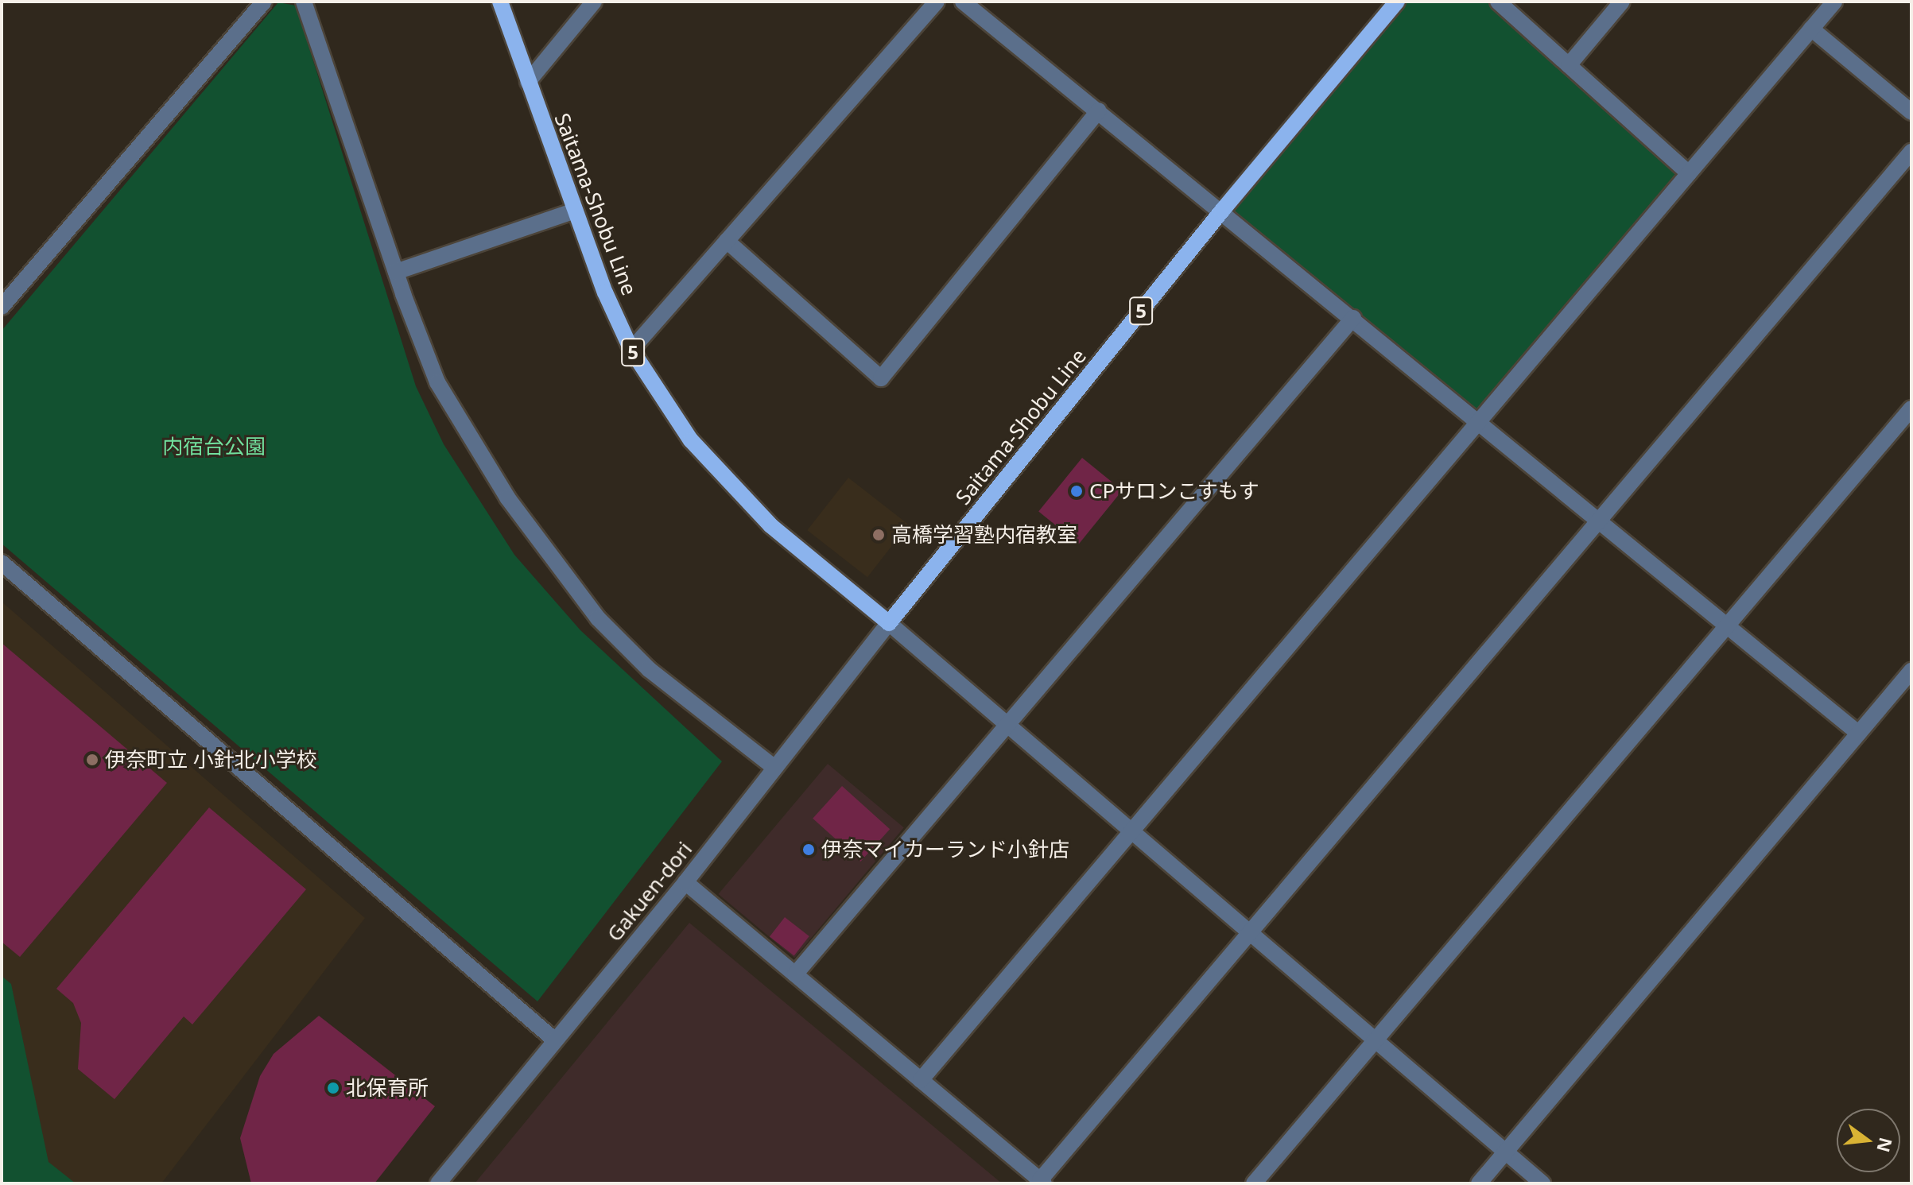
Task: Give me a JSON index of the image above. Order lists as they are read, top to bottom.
{
  "streets": {
    "main road": ["Saitama-Shobu Line", "5"],
    "street": ["Gakuen-dori"]
  },
  "crossings": [
    ["Saitama-Shobu Line", "Gakuen-dori"]
  ],
  "parks": ["内宿台公園"],
  "places": [
    "CPサロンこすもす",
    "高橋学習塾内宿教室",
    "伊奈町立 小針北小学校",
    "伊奈マイカーランド小針店",
    "北保育所"
  ],
  "north": "right"
}
